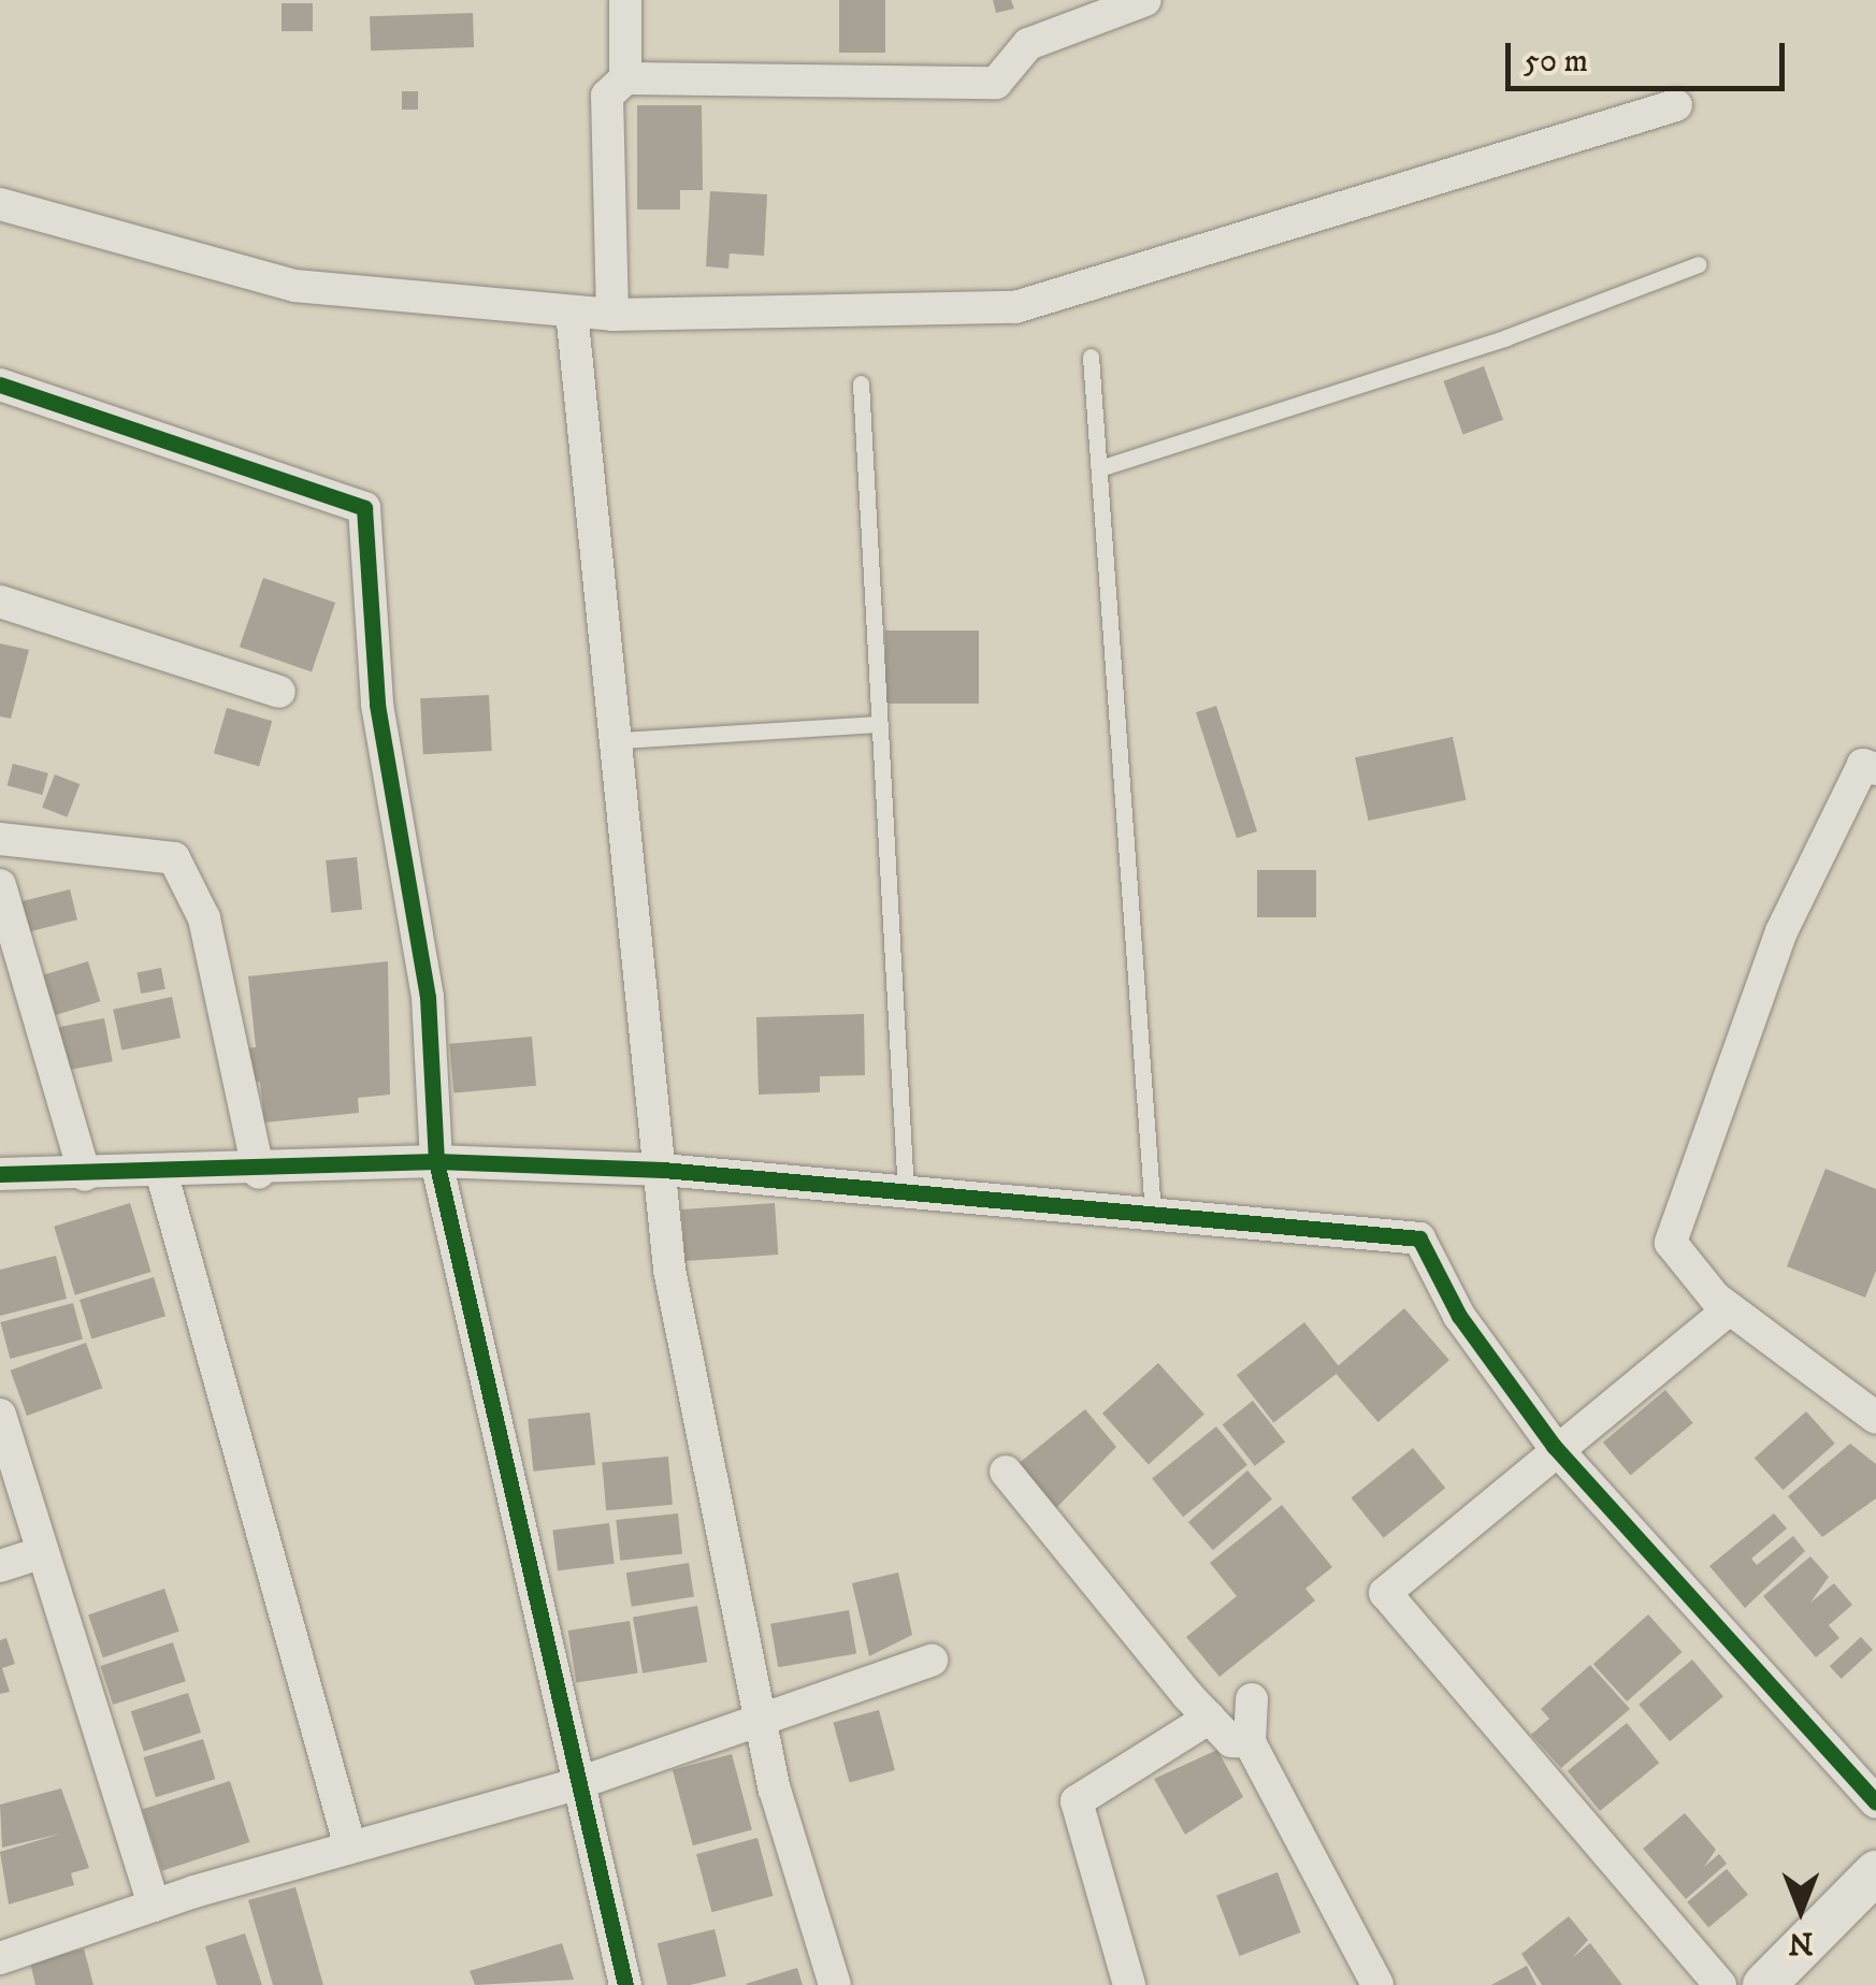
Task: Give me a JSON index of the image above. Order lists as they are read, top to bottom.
{
  "scale_bar": "50 m",
  "north": "bottom"
}
